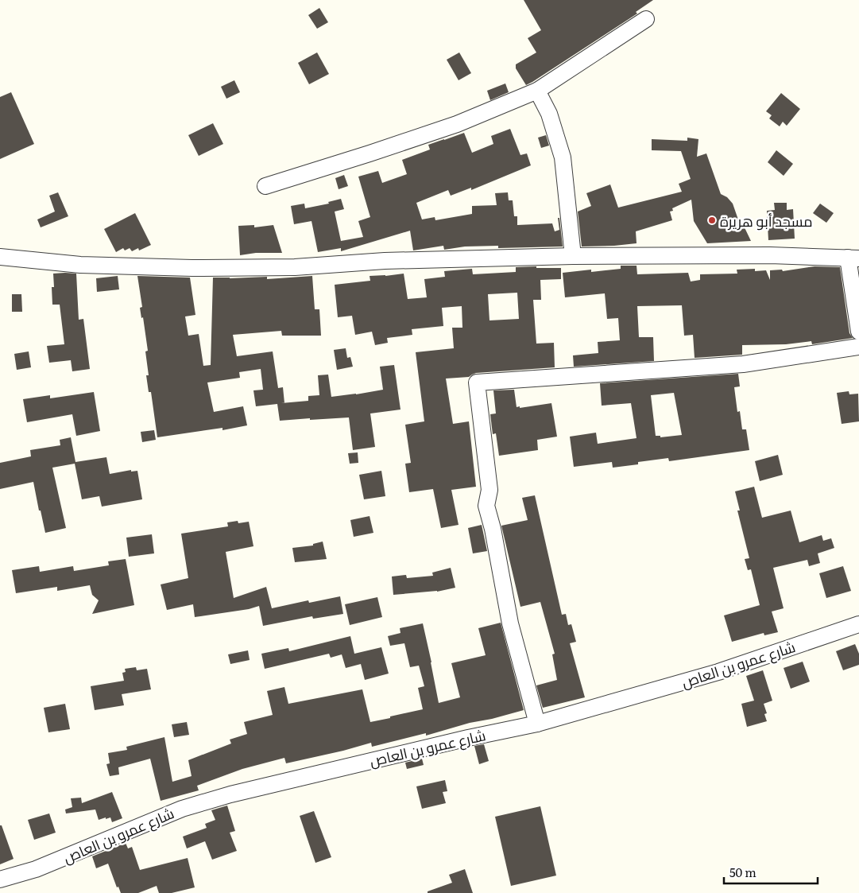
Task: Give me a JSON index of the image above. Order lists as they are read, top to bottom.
{
  "streets": {
    "street": ["شارع عمرو بن العاص"]
  },
  "places": ["مسجد أبو هريرة"],
  "scale_bar": "50 m"
}
